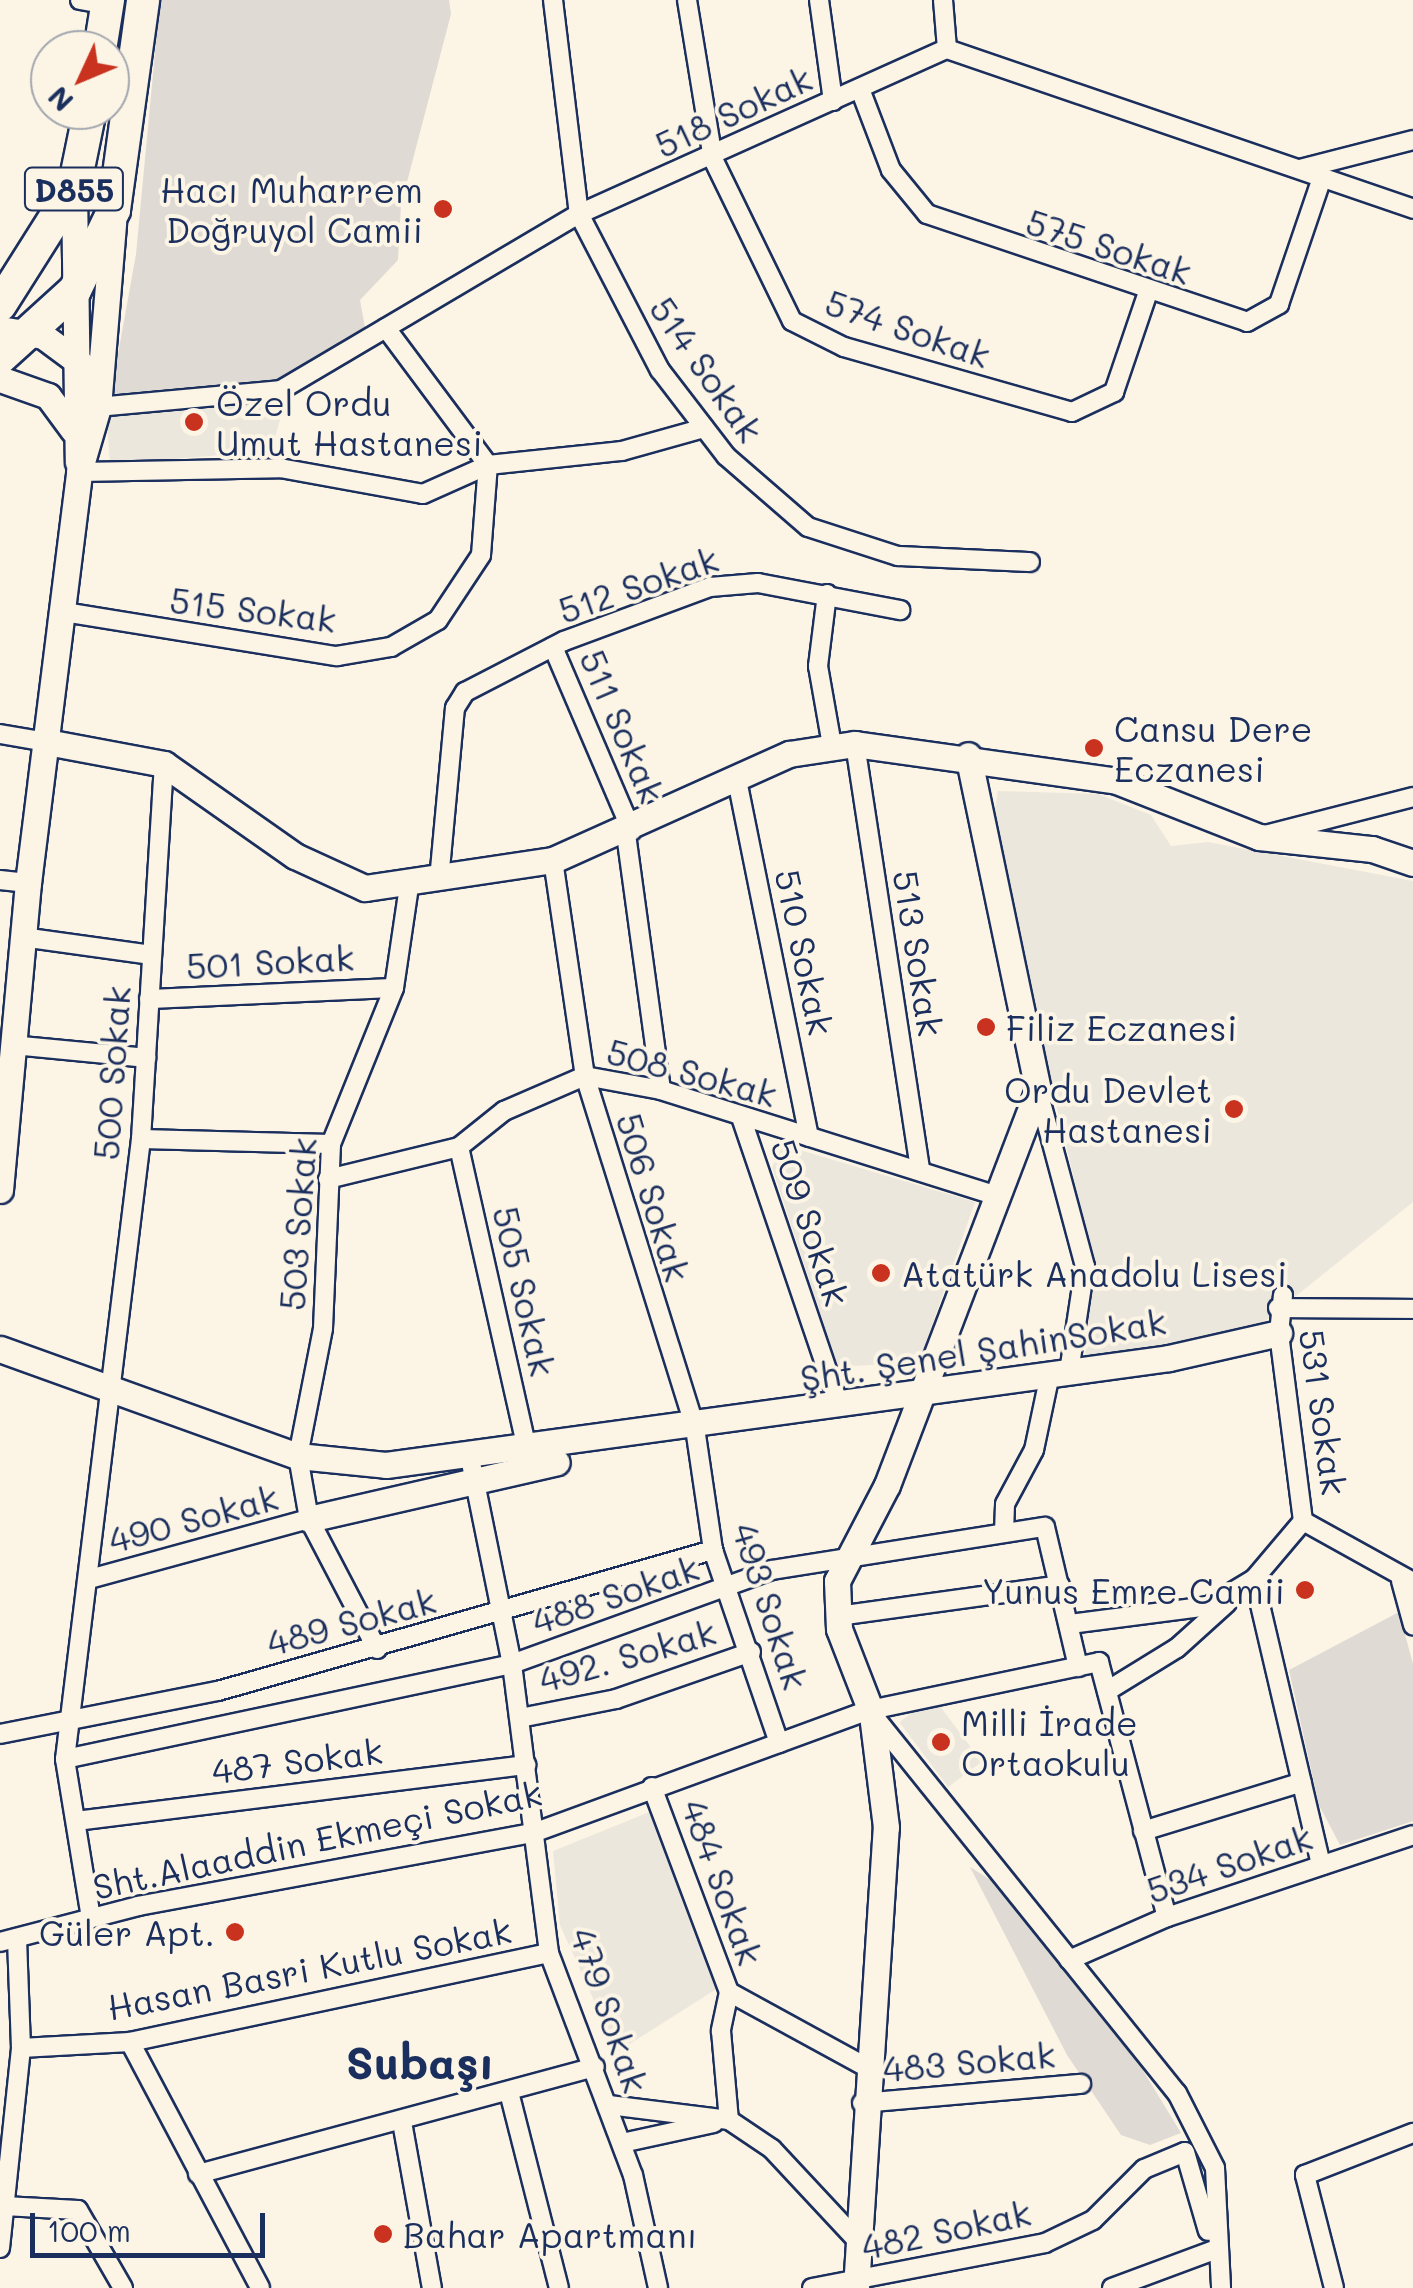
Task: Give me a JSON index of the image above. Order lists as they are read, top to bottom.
{
  "streets": {
    "highway": ["D855"],
    "street": [
      "518 Sokak",
      "575 Sokak",
      "574 Sokak",
      "514 Sokak",
      "512 Sokak",
      "515 Sokak",
      "511 Sokak",
      "510 Sokak",
      "513 Sokak",
      "501 Sokak",
      "508 Sokak",
      "500 Sokak",
      "506 Sokak",
      "509 Sokak",
      "503 Sokak",
      "505 Sokak",
      "Şht. Şenel ŞahinSokak",
      "531 Sokak",
      "490 Sokak",
      "488 Sokak",
      "493 Sokak",
      "489 Sokak",
      "492. Sokak",
      "487 Sokak",
      "Sht.Alaaddin Ekmeçi Sokak",
      "534 Sokak",
      "484 Sokak",
      "Hasan Basri Kutlu Sokak",
      "479 Sokak",
      "483 Sokak",
      "482 Sokak"
    ]
  },
  "crossings": [
    ["518 Sokak", "575 Sokak"],
    ["518 Sokak", "574 Sokak"],
    ["518 Sokak", "514 Sokak"],
    ["575 Sokak", "574 Sokak"],
    ["512 Sokak", "511 Sokak"],
    ["512 Sokak", "513 Sokak"],
    ["511 Sokak", "508 Sokak"],
    ["510 Sokak", "508 Sokak"],
    ["513 Sokak", "508 Sokak"],
    ["501 Sokak", "500 Sokak"],
    ["501 Sokak", "503 Sokak"],
    ["508 Sokak", "506 Sokak"],
    ["508 Sokak", "509 Sokak"],
    ["508 Sokak", "503 Sokak"],
    ["508 Sokak", "505 Sokak"],
    ["500 Sokak", "Şht. Şenel ŞahinSokak"],
    ["500 Sokak", "490 Sokak"],
    ["500 Sokak", "488 Sokak"],
    ["500 Sokak", "489 Sokak"],
    ["500 Sokak", "487 Sokak"],
    ["500 Sokak", "Sht.Alaaddin Ekmeçi Sokak"],
    ["506 Sokak", "Şht. Şenel ŞahinSokak"],
    ["506 Sokak", "493 Sokak"],
    ["509 Sokak", "Şht. Şenel ŞahinSokak"],
    ["503 Sokak", "Şht. Şenel ŞahinSokak"],
    ["505 Sokak", "Şht. Şenel ŞahinSokak"],
    ["Şht. Şenel ŞahinSokak", "531 Sokak"],
    ["Şht. Şenel ŞahinSokak", "490 Sokak"],
    ["Şht. Şenel ŞahinSokak", "493 Sokak"],
    ["Şht. Şenel ŞahinSokak", "479 Sokak"],
    ["488 Sokak", "493 Sokak"],
    ["488 Sokak", "Sht.Alaaddin Ekmeçi Sokak"],
    ["488 Sokak", "479 Sokak"],
    ["493 Sokak", "489 Sokak"],
    ["493 Sokak", "492. Sokak"],
    ["493 Sokak", "Sht.Alaaddin Ekmeçi Sokak"],
    ["489 Sokak", "479 Sokak"],
    ["492. Sokak", "479 Sokak"],
    ["487 Sokak", "479 Sokak"],
    ["Sht.Alaaddin Ekmeçi Sokak", "484 Sokak"],
    ["Sht.Alaaddin Ekmeçi Sokak", "479 Sokak"],
    ["484 Sokak", "483 Sokak"],
    ["Hasan Basri Kutlu Sokak", "479 Sokak"]
  ],
  "districts": ["Subaşı"],
  "places": [
    "Hacı Muharrem Doğruyol Camii",
    "Özel Ordu Umut Hastanesi",
    "Cansu Dere Eczanesi",
    "Filiz Eczanesi",
    "Ordu Devlet Hastanesi",
    "Atatürk Anadolu Lisesi",
    "Yunus Emre Camii",
    "Milli İrade Ortaokulu",
    "Güler Apt.",
    "Bahar Apartmanı"
  ],
  "scale_bar": "100 m",
  "north": "bottom left"
}
